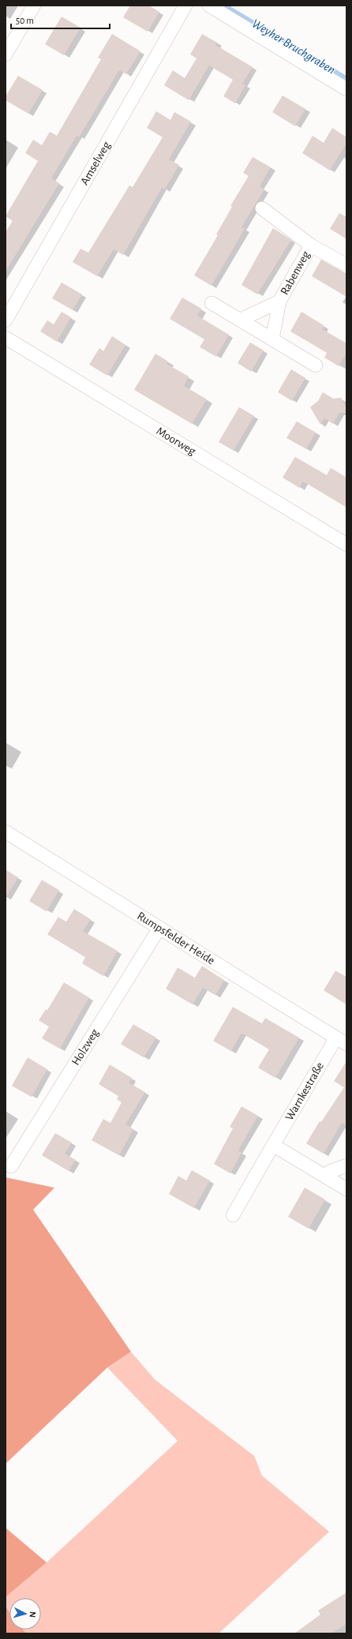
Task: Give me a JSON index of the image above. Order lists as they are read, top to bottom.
{
  "streets": {
    "street": [
      "Amselweg",
      "Rabenweg",
      "Moorweg",
      "Rumpsfelder Heide",
      "Holzweg",
      "Warnkestraße"
    ]
  },
  "crossings": [
    ["Rumpsfelder Heide", "Holzweg"],
    ["Rumpsfelder Heide", "Warnkestraße"]
  ],
  "water": ["Weyher Bruchgraben"],
  "scale_bar": "50 m",
  "north": "right"
}
